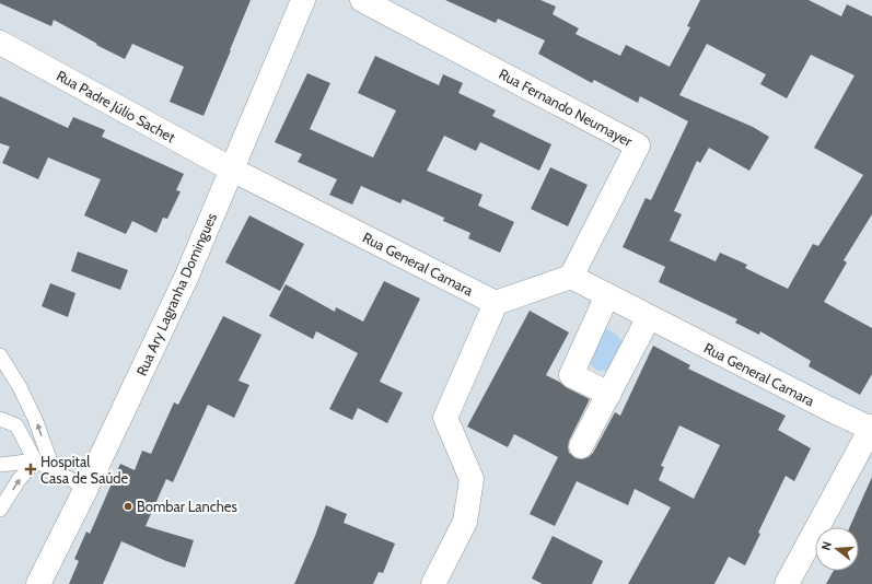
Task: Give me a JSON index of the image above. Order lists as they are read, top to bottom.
{
  "streets": {
    "street": [
      "Rua Padre Júlio Sachet",
      "Rua Fernando Neumayer",
      "Rua General Camara",
      "Rua Ary Lagranha Domingues"
    ]
  },
  "crossings": [
    ["Rua Padre Júlio Sachet", "Rua General Camara"],
    ["Rua Padre Júlio Sachet", "Rua Ary Lagranha Domingues"],
    ["Rua Fernando Neumayer", "Rua General Camara"],
    ["Rua General Camara", "Rua Ary Lagranha Domingues"]
  ],
  "places": {
    "health": ["Hospital Casa de Saúde"],
    "other": ["Bombar Lanches"]
  },
  "north": "left"
}
